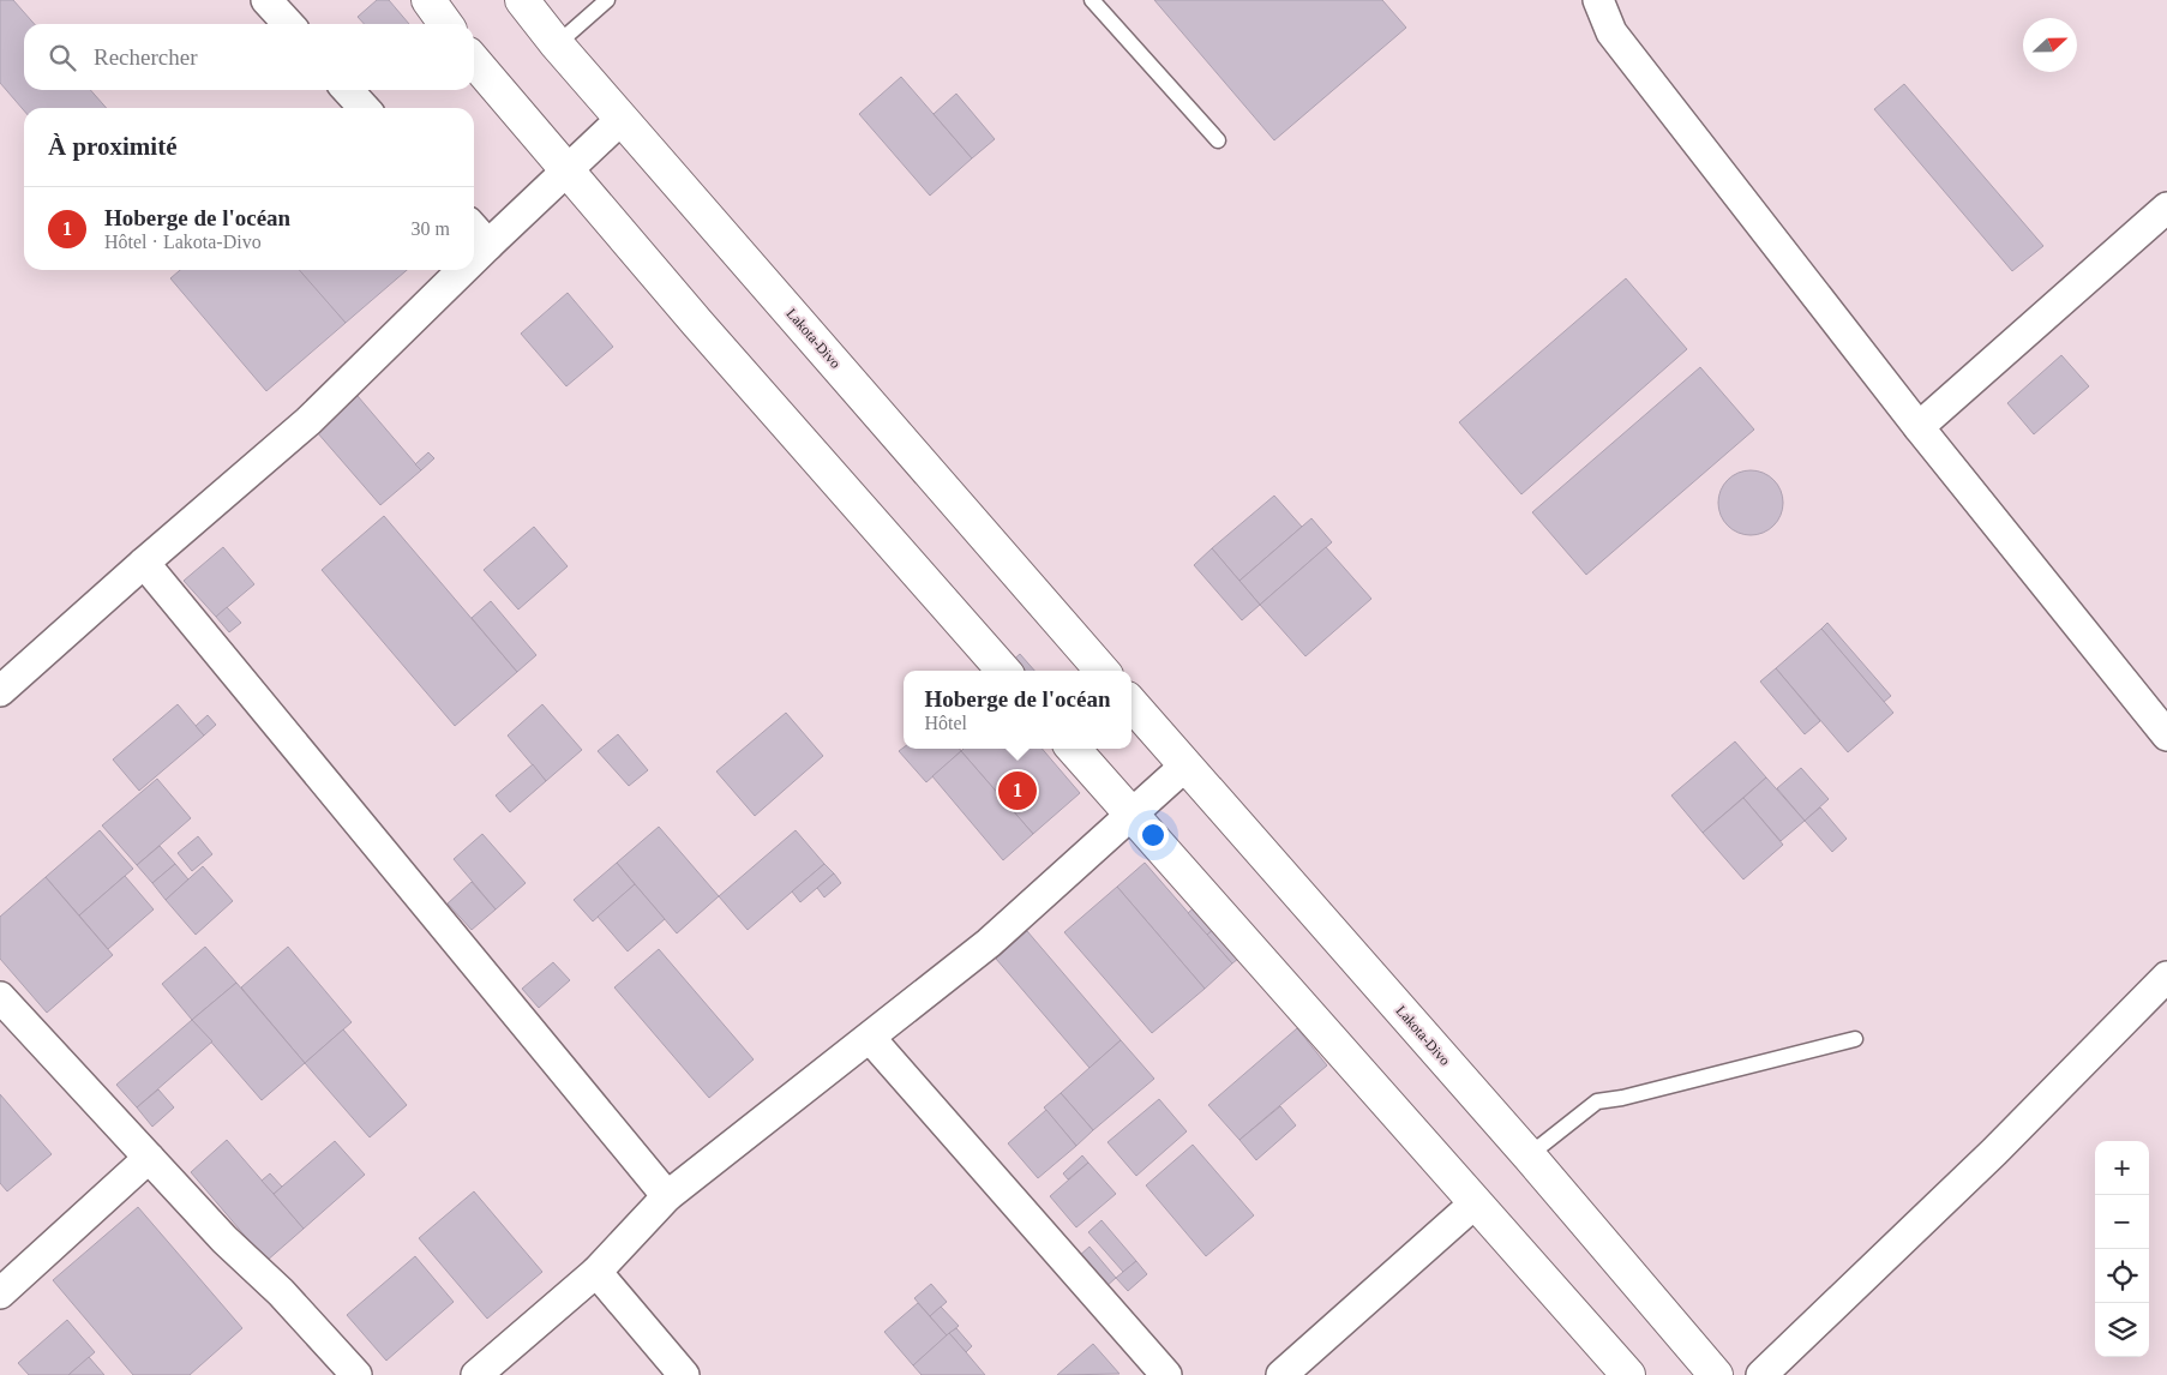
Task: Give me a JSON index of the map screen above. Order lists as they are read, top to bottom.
{
  "streets": {
    "main road": ["Lakota-Divo"]
  },
  "north": "right",
  "page": {
    "search": "Rechercher",
    "heading": "À proximité",
    "list": [
      {
        "mark": "1",
        "name": "Hoberge de l'océan",
        "note": "Hôtel · Lakota-Divo",
        "value": "30 m"
      }
    ],
    "popup": ["Hoberge de l'océan", "Hôtel"],
    "pins": "1",
    "map_buttons": ["+", "−"]
  }
}
